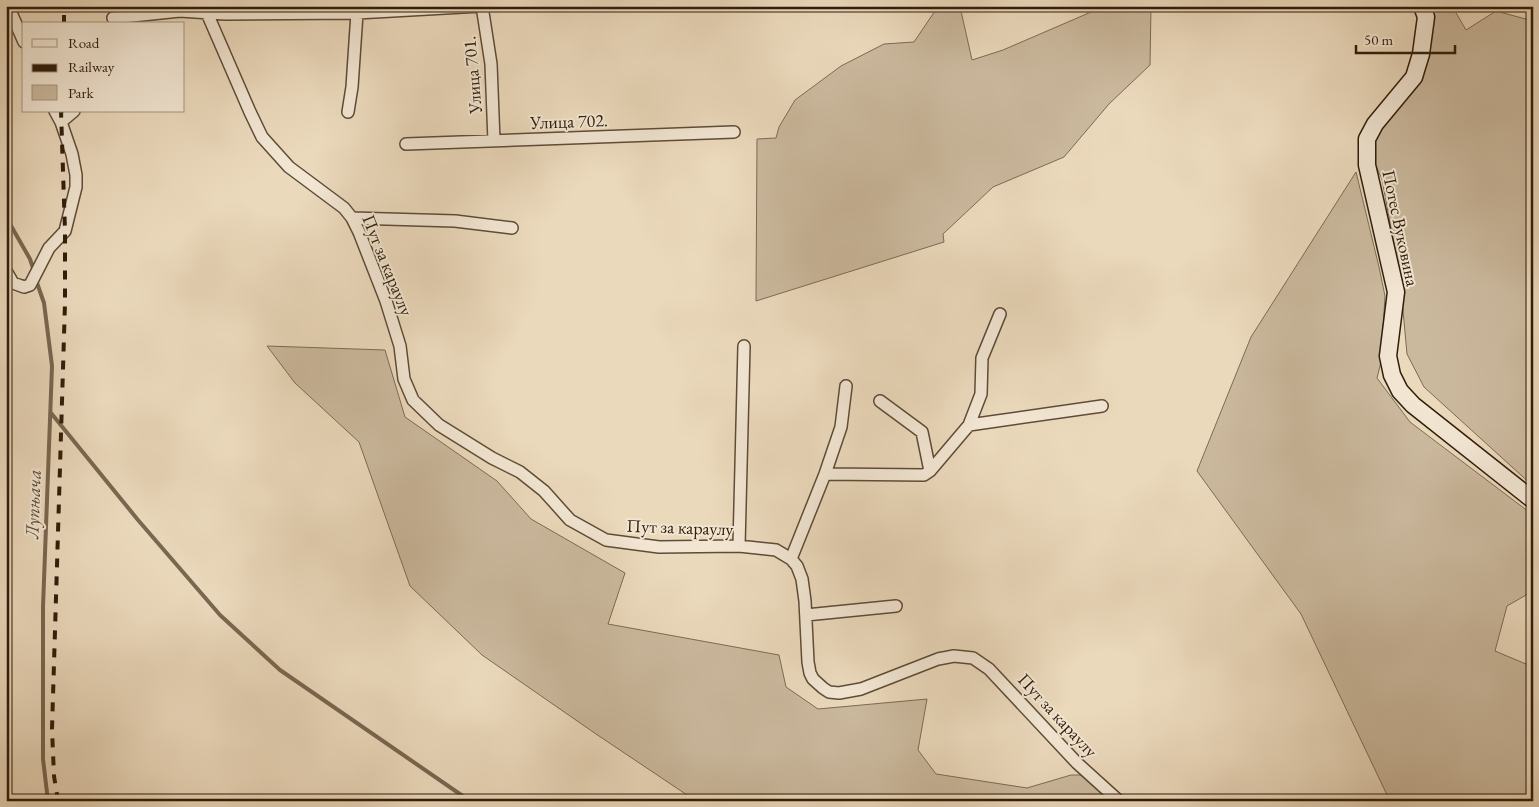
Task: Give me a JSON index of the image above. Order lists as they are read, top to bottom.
{
  "streets": {
    "main road": ["Потес Вуковина"],
    "street": ["Улица 701.", "Улица 702.", "Пут за караулу"]
  },
  "crossings": [
    ["Улица 701.", "Улица 702."]
  ],
  "water": ["Лупњача"],
  "legend": ["Road", "Railway", "Park"],
  "scale_bar": "50 m"
}
